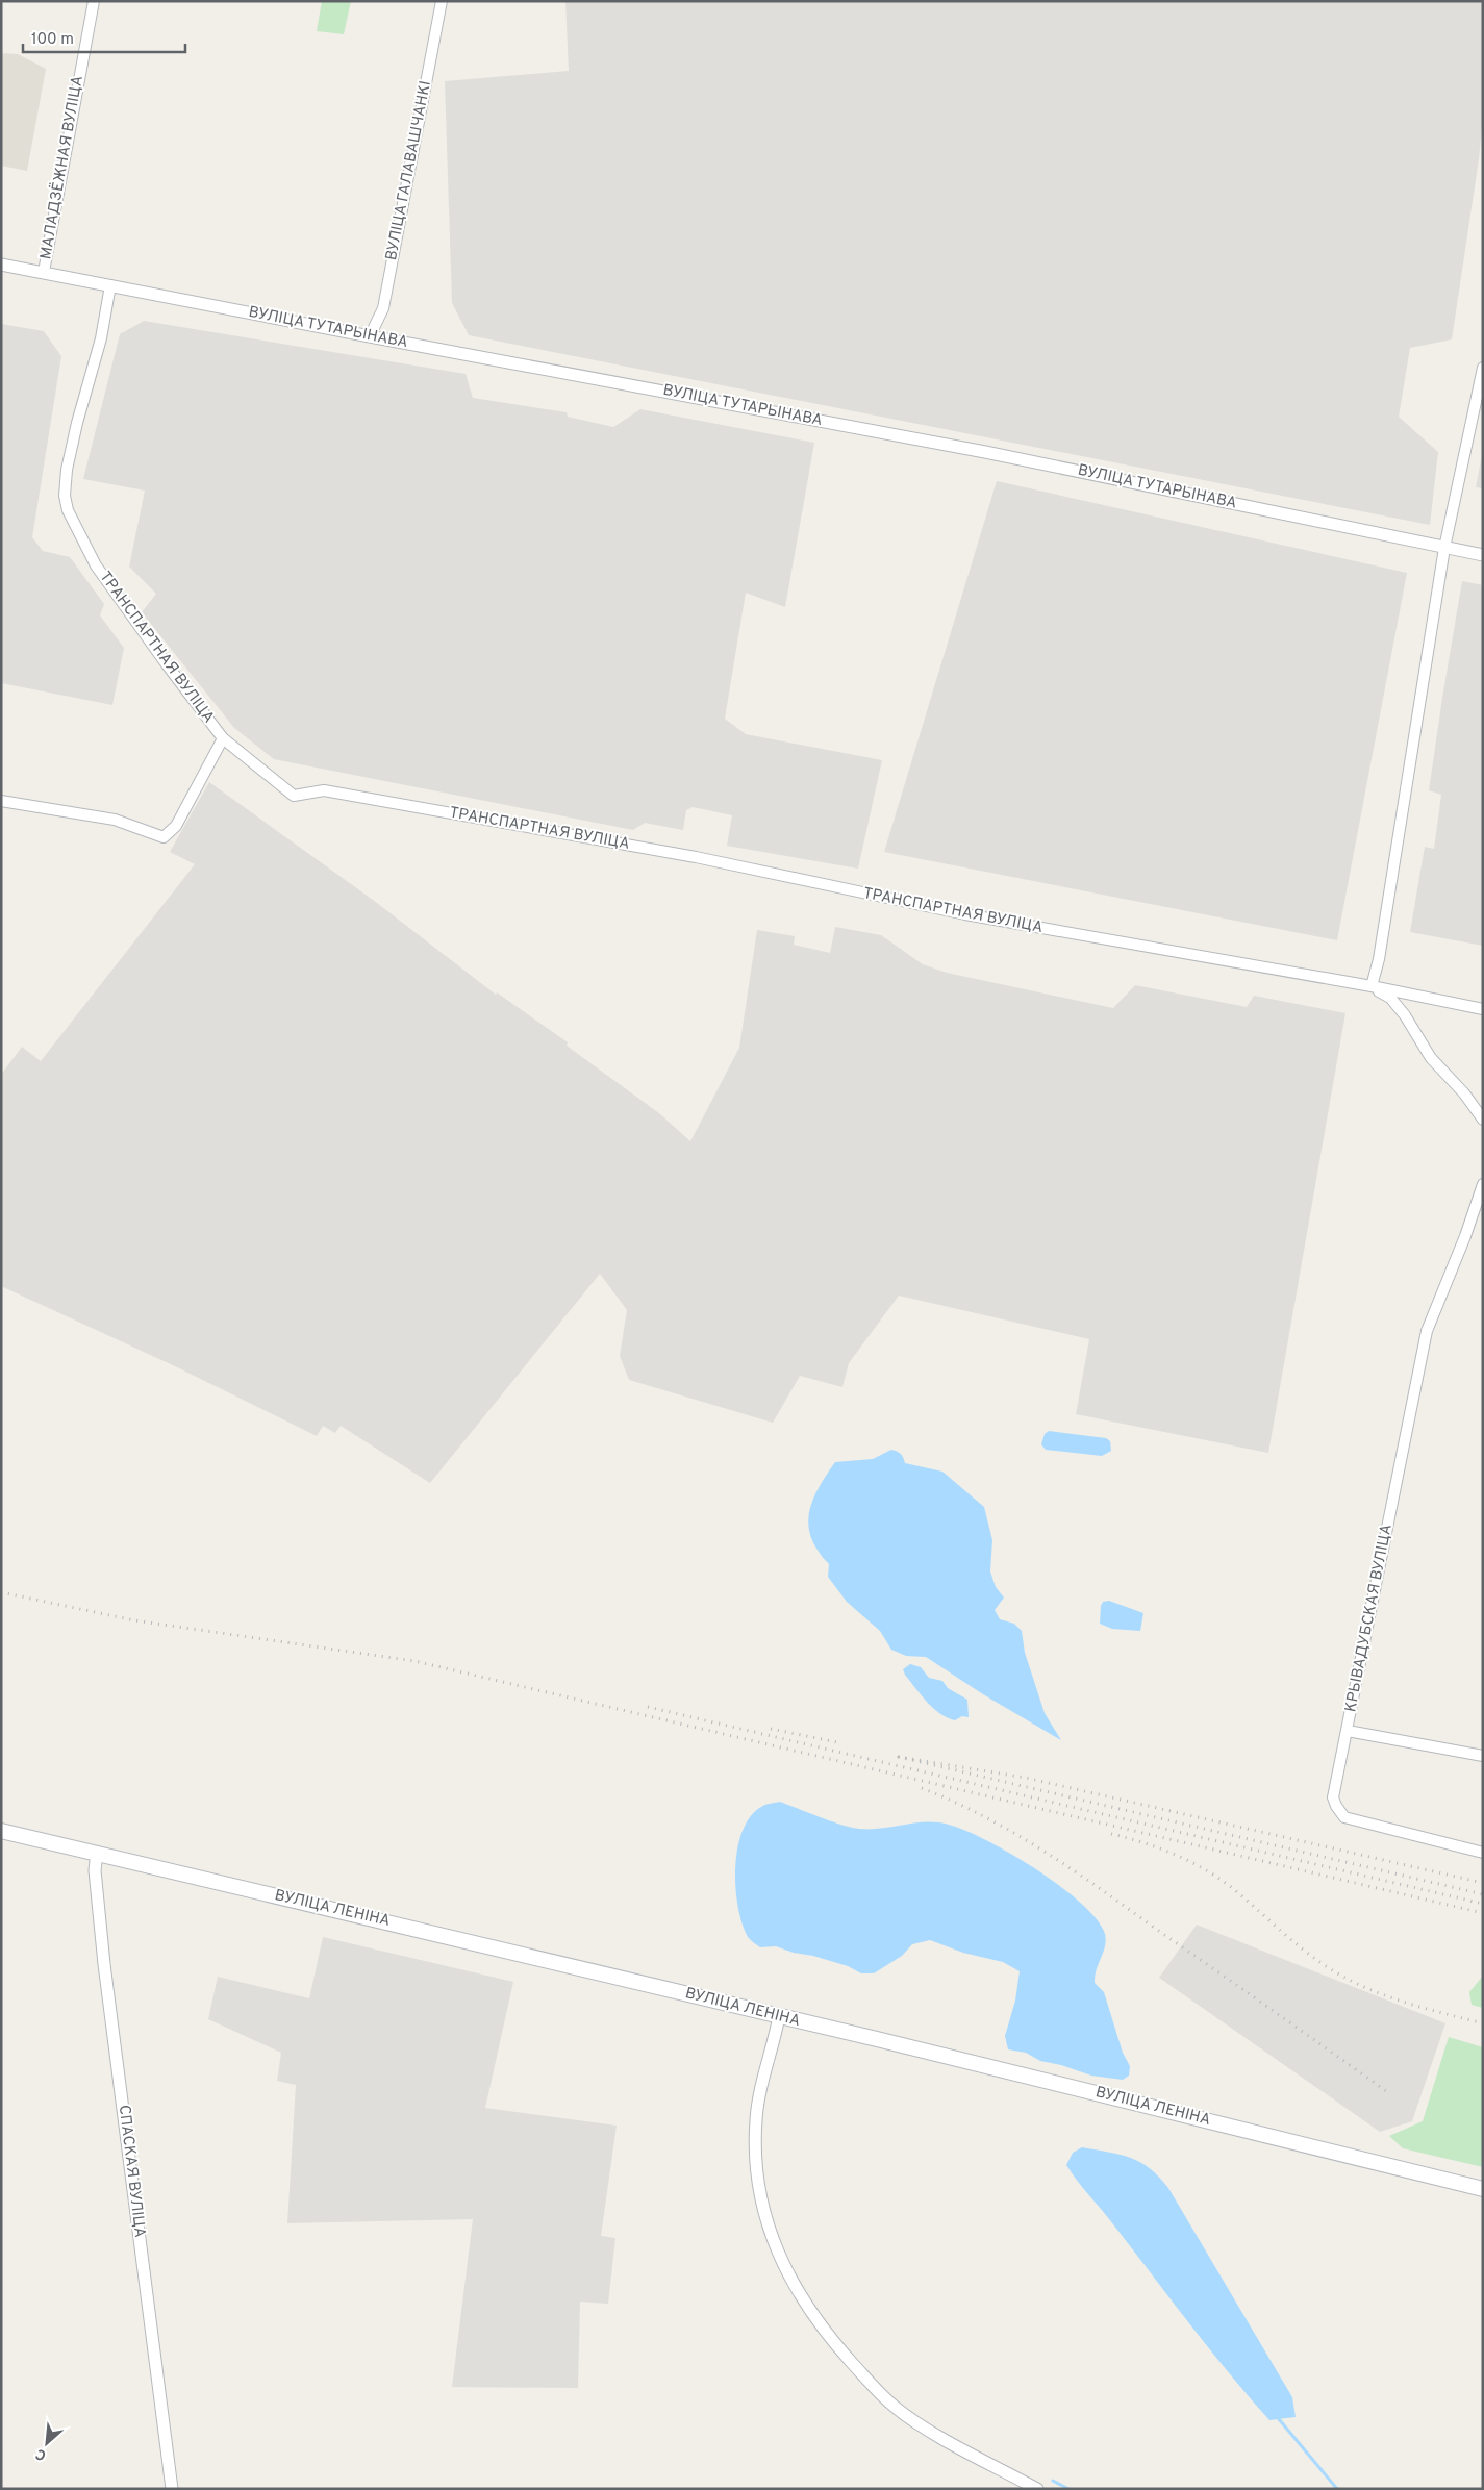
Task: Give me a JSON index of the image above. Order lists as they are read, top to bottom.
{
  "streets": {
    "main road": ["ВУЛІЦА ЛЕНІНА"],
    "street": [
      "МАЛАДЗЁЖНАЯ ВУЛІЦА",
      "ВУЛІЦА ГАЛАВАШЧАНКІ",
      "ВУЛІЦА ТУТАРЫНАВА",
      "ТРАНСПАРТНАЯ ВУЛІЦА",
      "КРЫВАДУБСКАЯ ВУЛІЦА",
      "СПАСКАЯ ВУЛІЦА"
    ]
  },
  "crossings": [
    ["МАЛАДЗЁЖНАЯ ВУЛІЦА", "ВУЛІЦА ТУТАРЫНАВА"],
    ["ВУЛІЦА ГАЛАВАШЧАНКІ", "ВУЛІЦА ТУТАРЫНАВА"],
    ["ВУЛІЦА ТУТАРЫНАВА", "ТРАНСПАРТНАЯ ВУЛІЦА"],
    ["ВУЛІЦА ЛЕНІНА", "СПАСКАЯ ВУЛІЦА"]
  ],
  "scale_bar": "100 m",
  "north": "bottom left"
}
